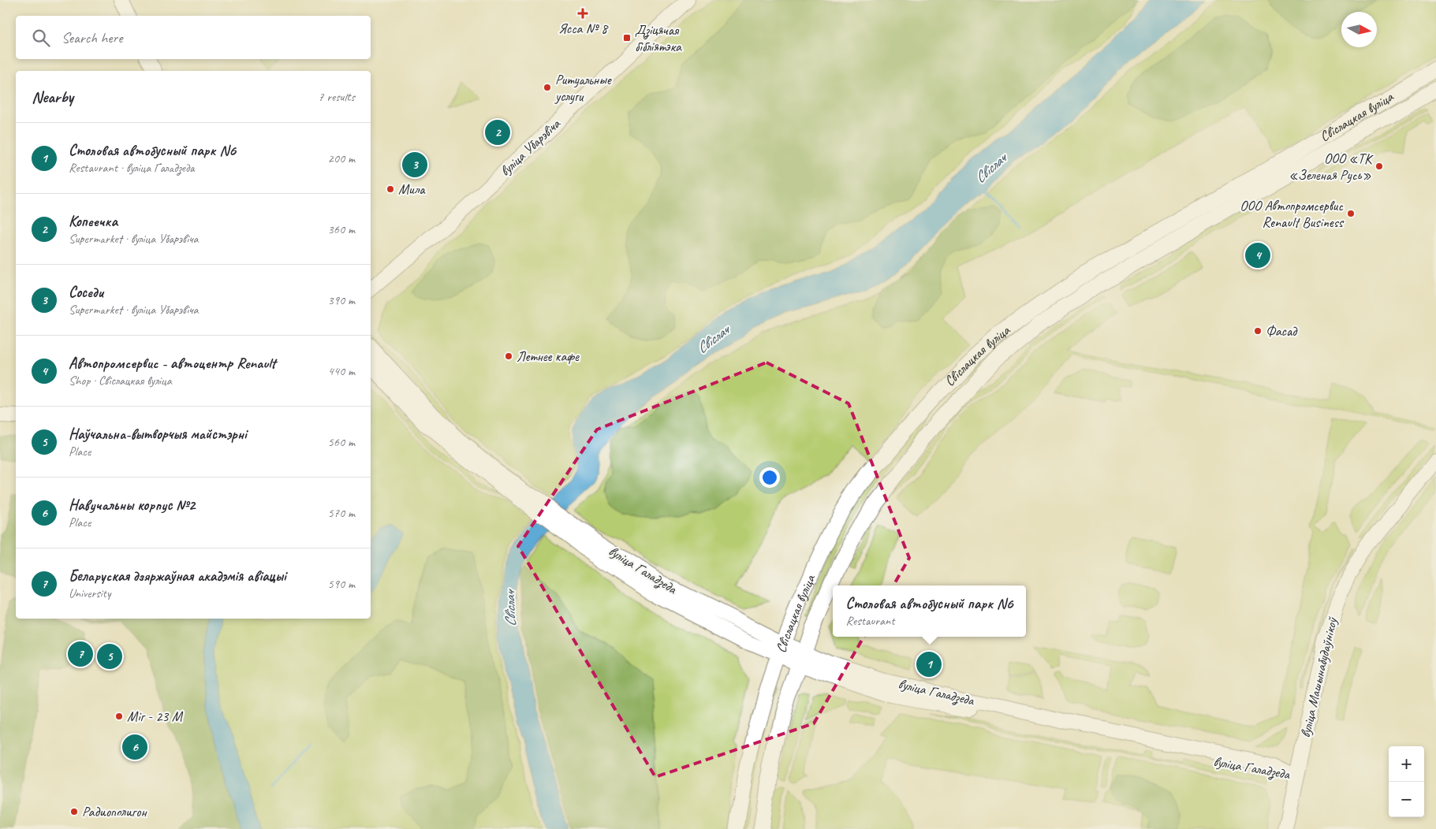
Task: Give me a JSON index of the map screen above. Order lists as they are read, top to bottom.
{
  "streets": {
    "main road": [
      "Свіслацкая вуліца",
      "вуліца Убарэвіча",
      "вуліца Галадзеда",
      "вуліца Машынабудаўнікоў"
    ]
  },
  "crossings": [
    ["Свіслацкая вуліца", "вуліца Галадзеда"],
    ["вуліца Галадзеда", "вуліца Машынабудаўнікоў"]
  ],
  "water": ["Свіслач"],
  "places": {
    "health": ["Ясса № 8"],
    "transit": ["Дзіцячая бібліятэка"],
    "other": [
      "Ритуальные услуги",
      "ООО «ТК «Зеленая Русь»",
      "Мила",
      "ООО Автопромсервис Renault Business",
      "Фасад",
      "Летнее кафе",
      "Міг - 23 М",
      "Радиополигон"
    ]
  },
  "north": "right",
  "page": {
    "search": "Search here",
    "heading": ["Nearby", "7 results"],
    "pins": [
      "2",
      "3",
      "4",
      "7",
      "5",
      "1",
      "6"
    ],
    "list": [
      {
        "mark": "1",
        "name": "Столовая автобусный парк N6",
        "note": "Restaurant · вуліца Галадзеда",
        "value": "200 m"
      },
      {
        "mark": "2",
        "name": "Копеечка",
        "note": "Supermarket · вуліца Убарэвіча",
        "value": "360 m"
      },
      {
        "mark": "3",
        "name": "Соседи",
        "note": "Supermarket · вуліца Убарэвіча",
        "value": "390 m"
      },
      {
        "mark": "4",
        "name": "Автопромсервис - автоцентр Renault",
        "note": "Shop · Свіслацкая вуліца",
        "value": "440 m"
      },
      {
        "mark": "5",
        "name": "Наўчальна-вытворчыя майстэрні",
        "note": "Place",
        "value": "560 m"
      },
      {
        "mark": "6",
        "name": "Навучальны корпус №2",
        "note": "Place",
        "value": "570 m"
      },
      {
        "mark": "7",
        "name": "Беларуская дзяржаўная акадэмія авіацыі",
        "note": "University",
        "value": "590 m"
      }
    ],
    "popup": ["Столовая автобусный парк N6", "Restaurant"],
    "map_buttons": ["+", "−"]
  }
}
